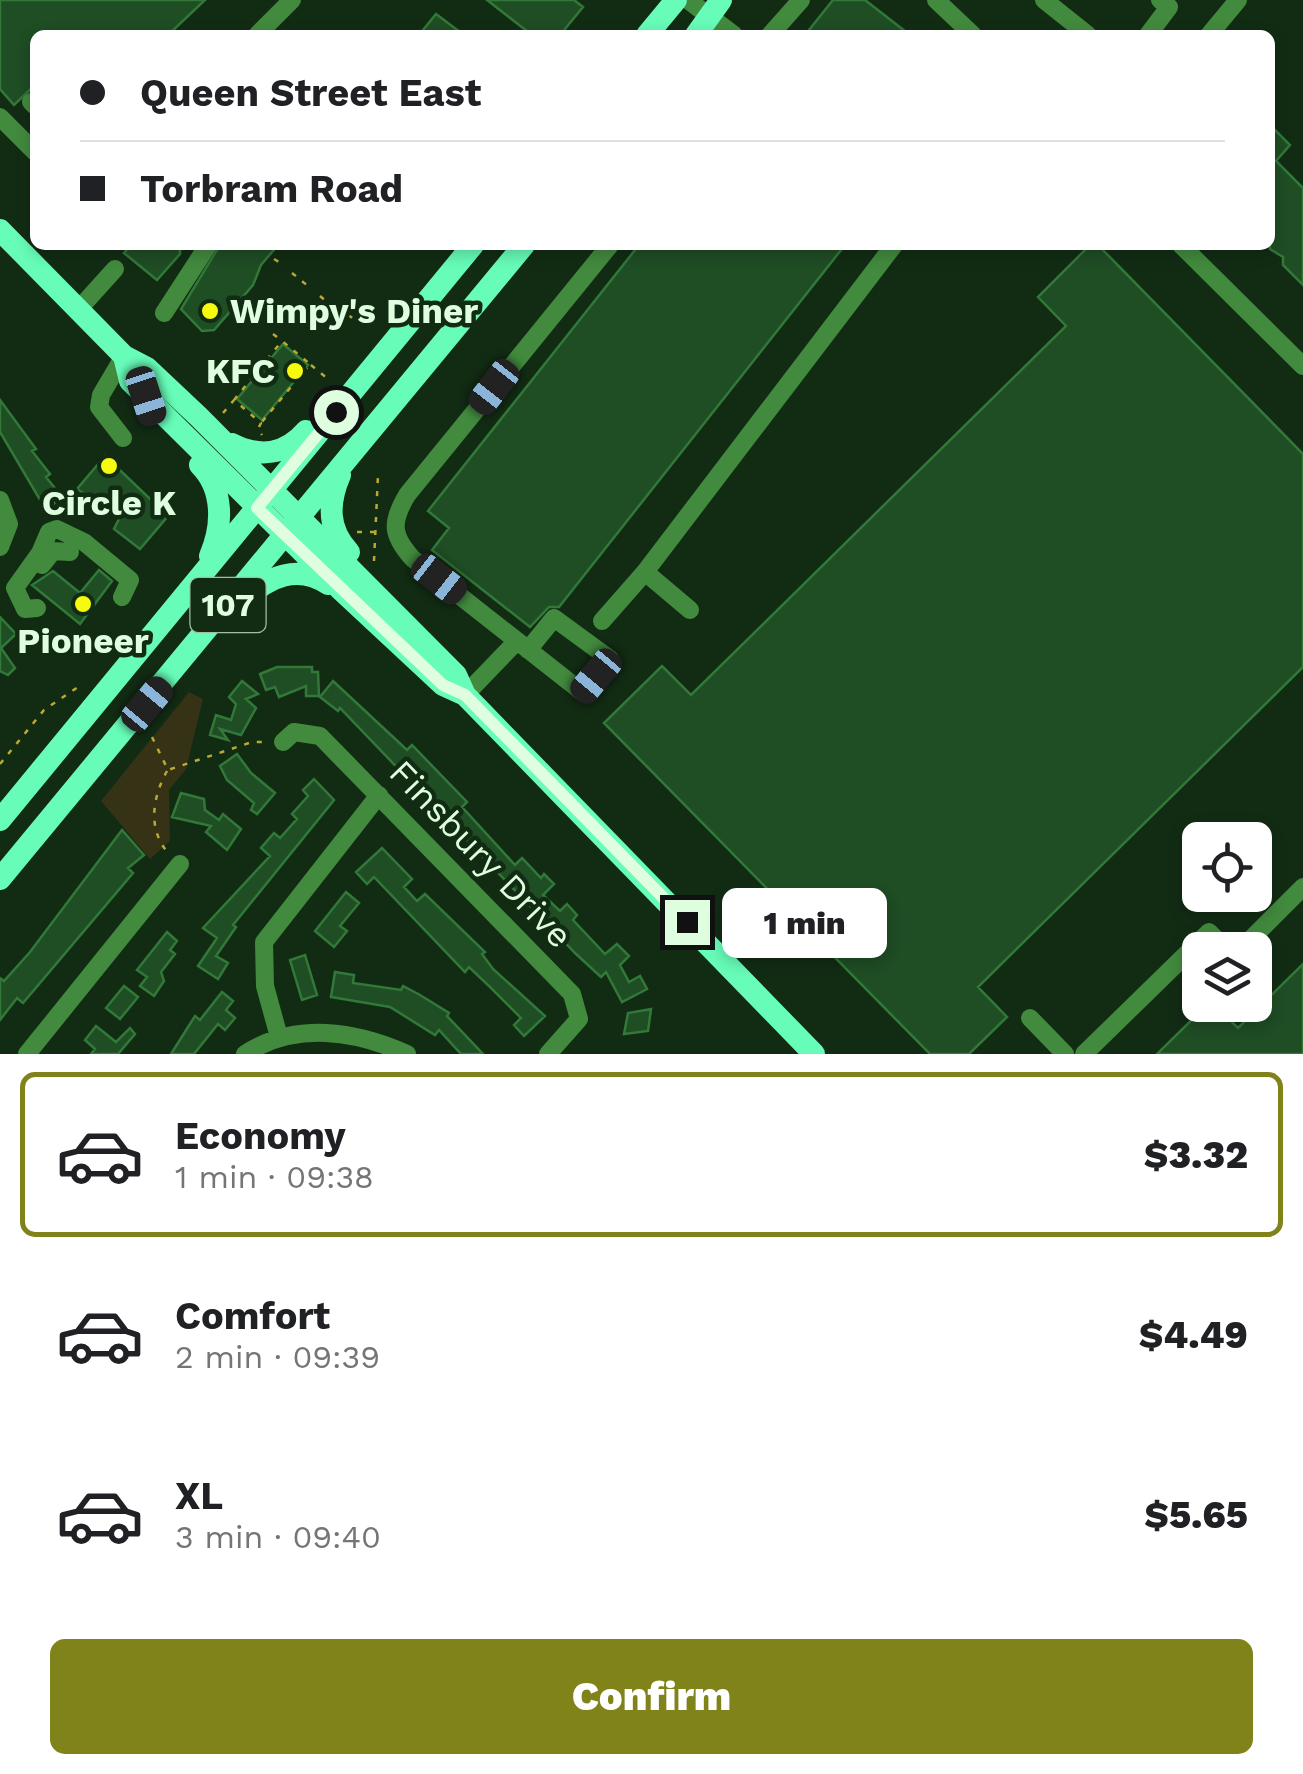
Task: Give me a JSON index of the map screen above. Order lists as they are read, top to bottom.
{
  "streets": {
    "main road": ["107"],
    "street": ["Finsbury Drive"]
  },
  "places": [
    "Wimpy's Diner",
    "KFC",
    "Circle K",
    "Pioneer"
  ],
  "page": {
    "banner": ["Queen Street East", "Torbram Road"],
    "bubble": "1 min",
    "list": [
      {
        "name": "Economy",
        "note": "1 min · 09:38",
        "value": "$3.32"
      },
      {
        "name": "Comfort",
        "note": "2 min · 09:39",
        "value": "$4.49"
      },
      {
        "name": "XL",
        "note": "3 min · 09:40",
        "value": "$5.65"
      }
    ],
    "buttons": "Confirm"
  }
}
